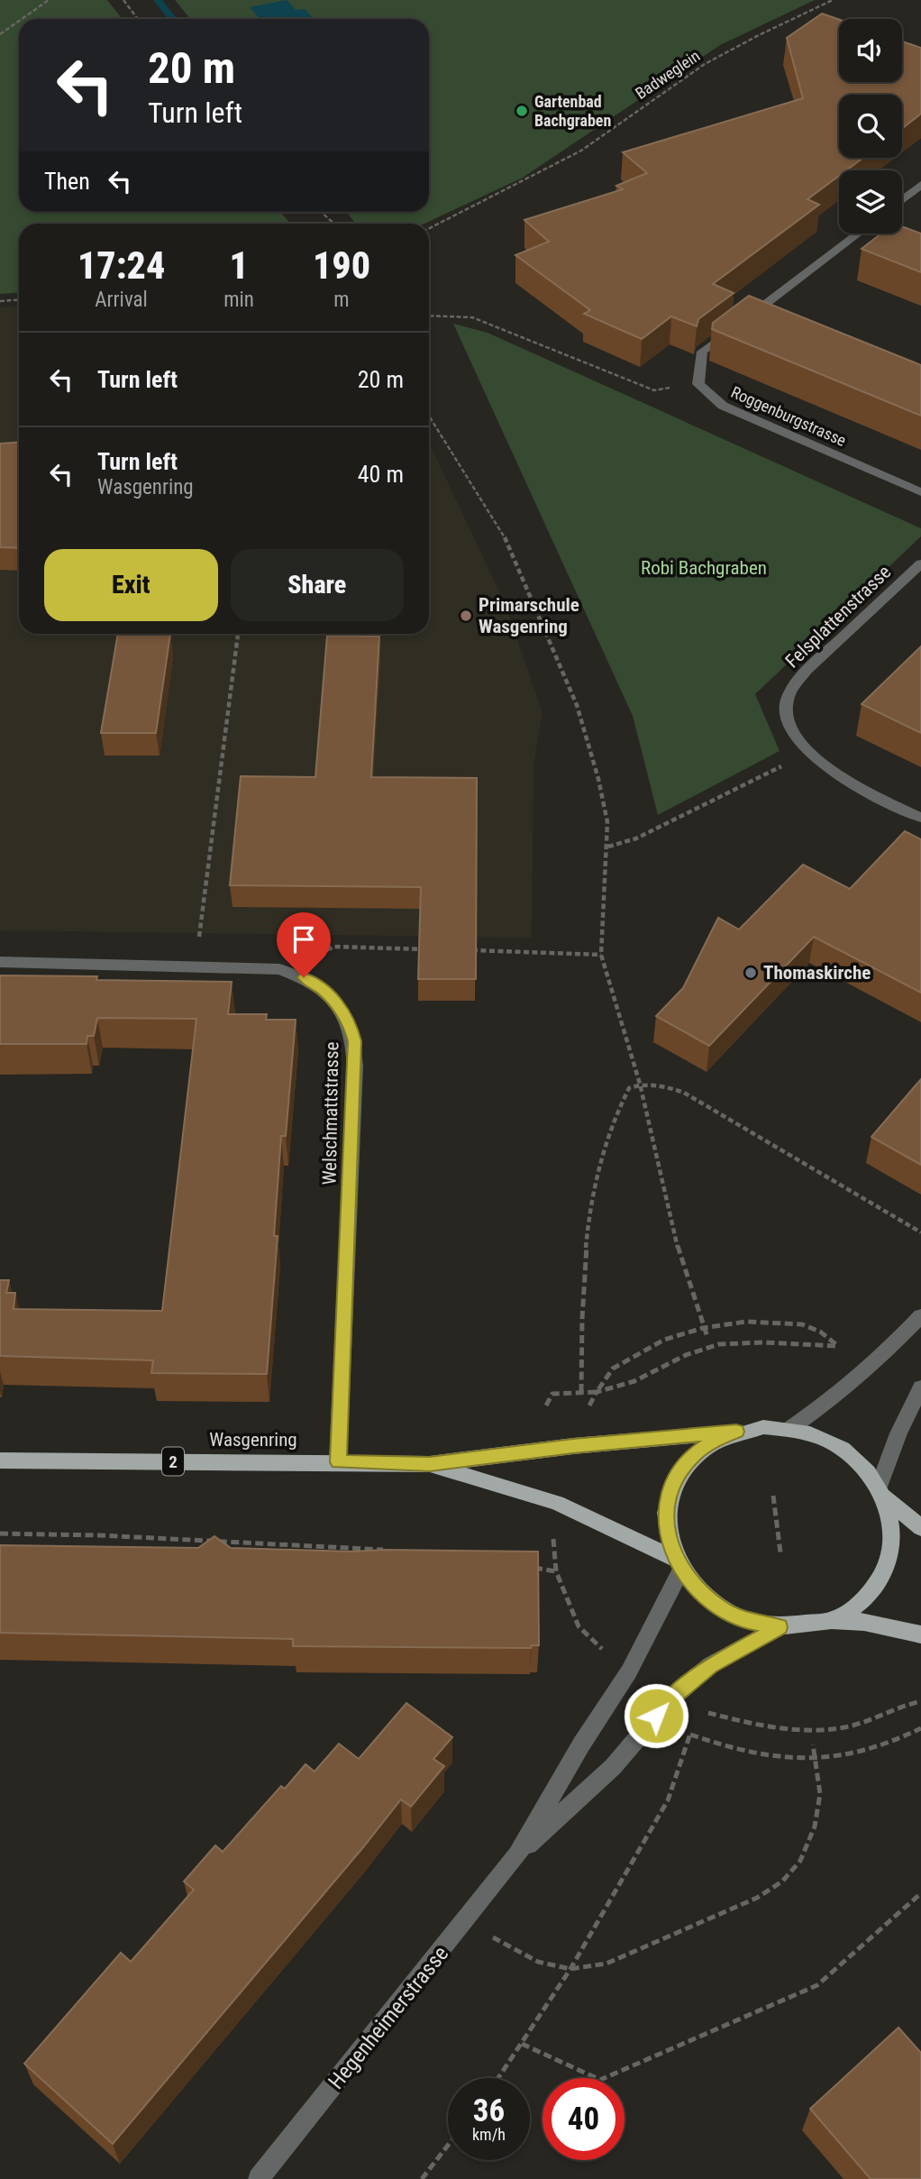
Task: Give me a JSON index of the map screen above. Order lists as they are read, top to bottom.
{
  "streets": {
    "main road": ["Wasgenring", "2"],
    "street": [
      "Roggenburgstrasse",
      "Felsplattenstrasse",
      "Welschmattstrasse",
      "Hegenheimerstrasse"
    ],
    "path": ["Badweglein"]
  },
  "crossings": [
    ["Welschmattstrasse", "Wasgenring"],
    ["Wasgenring", "Hegenheimerstrasse"]
  ],
  "parks": ["Robi Bachgraben"],
  "places": ["Gartenbad Bachgraben", "Primarschule Wasgenring", "Thomaskirche"],
  "page": {
    "turn": ["20 m", "Turn left"],
    "then": "Then",
    "eta": [
      "17:24",
      "Arrival",
      "1",
      "min",
      "190",
      "m"
    ],
    "list": [
      {
        "name": "Turn left",
        "value": "20 m"
      },
      {
        "name": "Turn left",
        "note": "Wasgenring",
        "value": "40 m"
      }
    ],
    "buttons": ["Exit", "Share"],
    "speed": "36 km/h",
    "limit": "40"
  }
}
